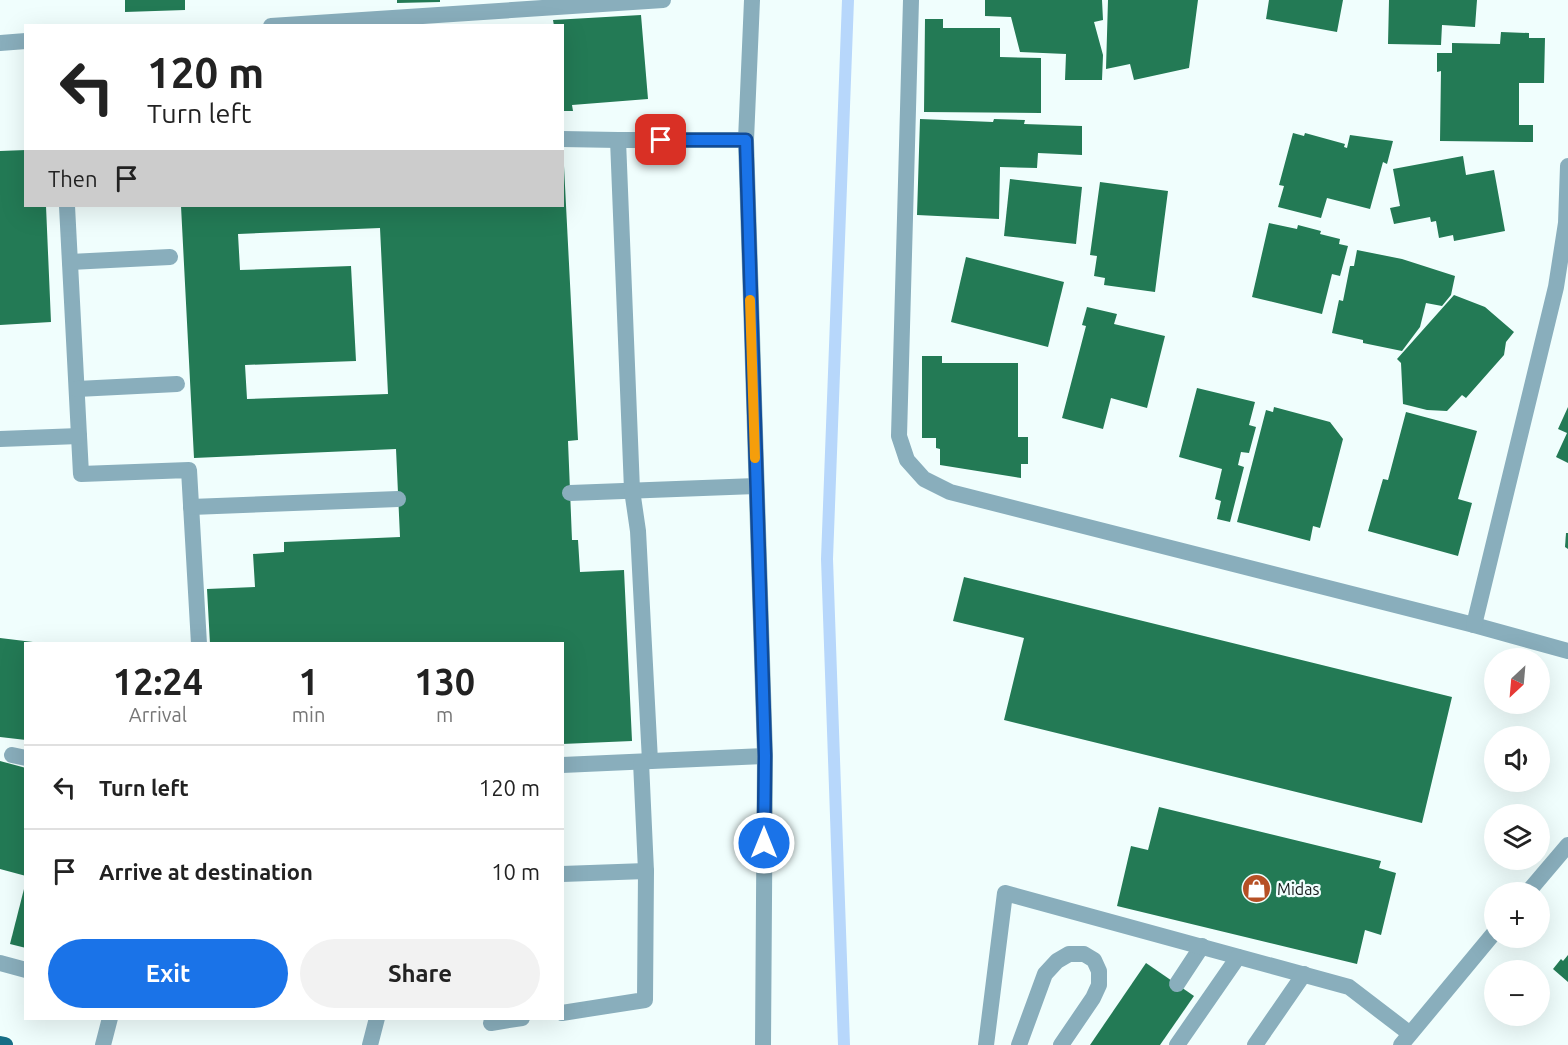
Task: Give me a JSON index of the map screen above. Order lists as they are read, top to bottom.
{
  "places": {
    "shop": ["Midas"]
  },
  "north": "bottom left",
  "page": {
    "turn": ["120 m", "Turn left"],
    "then": "Then",
    "eta": [
      "12:24",
      "Arrival",
      "1",
      "min",
      "130",
      "m"
    ],
    "map_buttons": ["+", "−"],
    "list": [
      {
        "name": "Turn left",
        "value": "120 m"
      },
      {
        "name": "Arrive at destination",
        "value": "10 m"
      }
    ],
    "buttons": ["Exit", "Share"]
  }
}
